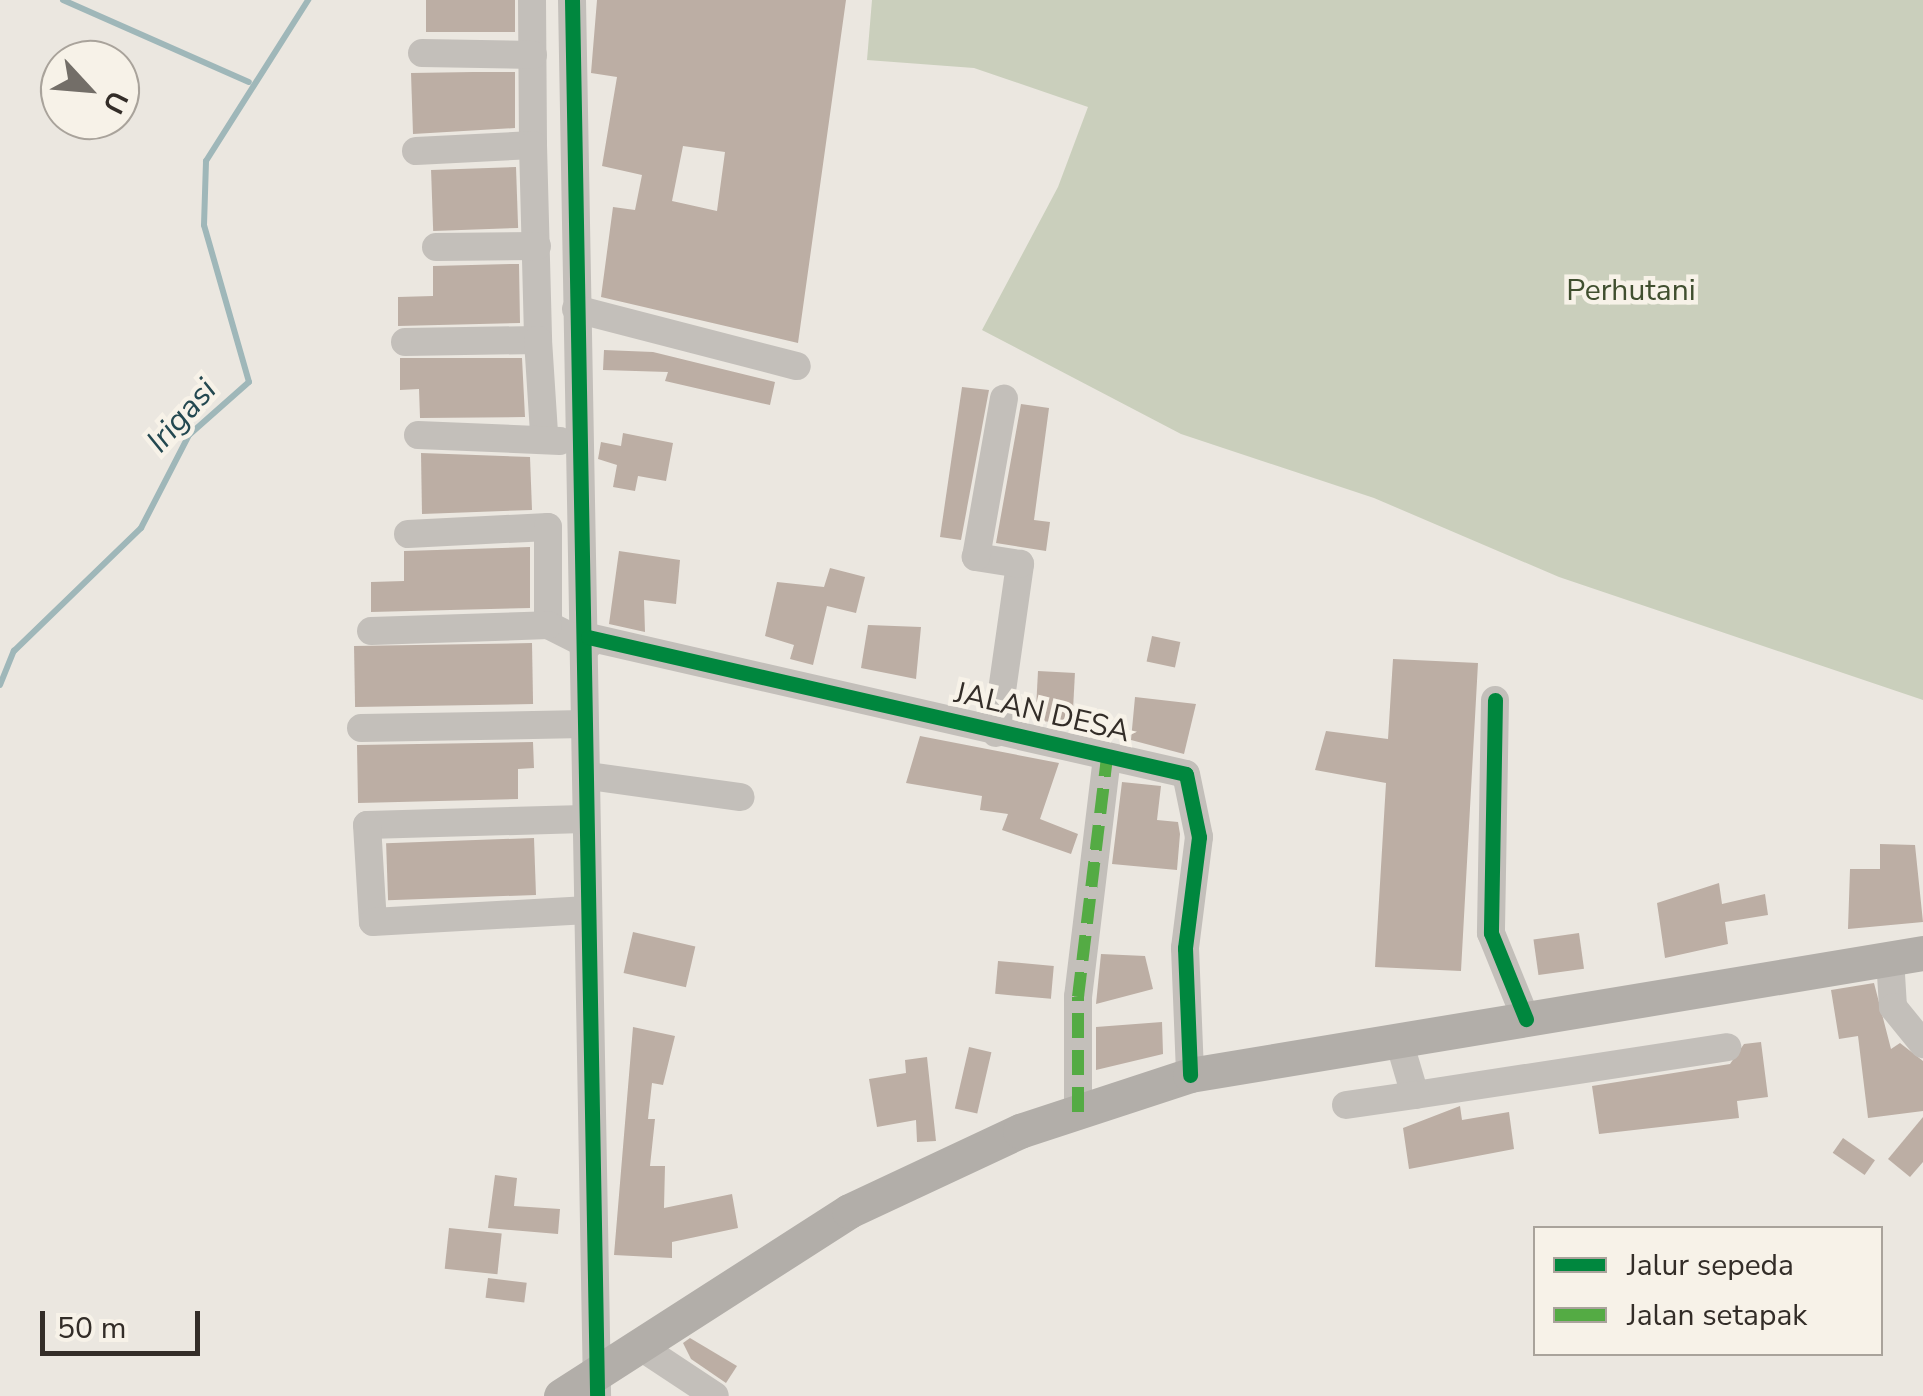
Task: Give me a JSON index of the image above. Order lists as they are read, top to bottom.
{
  "streets": {
    "street": ["JALAN DESA"]
  },
  "water": ["Irigasi"],
  "parks": ["Perhutani"],
  "legend": ["Jalur sepeda", "Jalan setapak"],
  "scale_bar": "50 m",
  "north": "bottom right"
}
